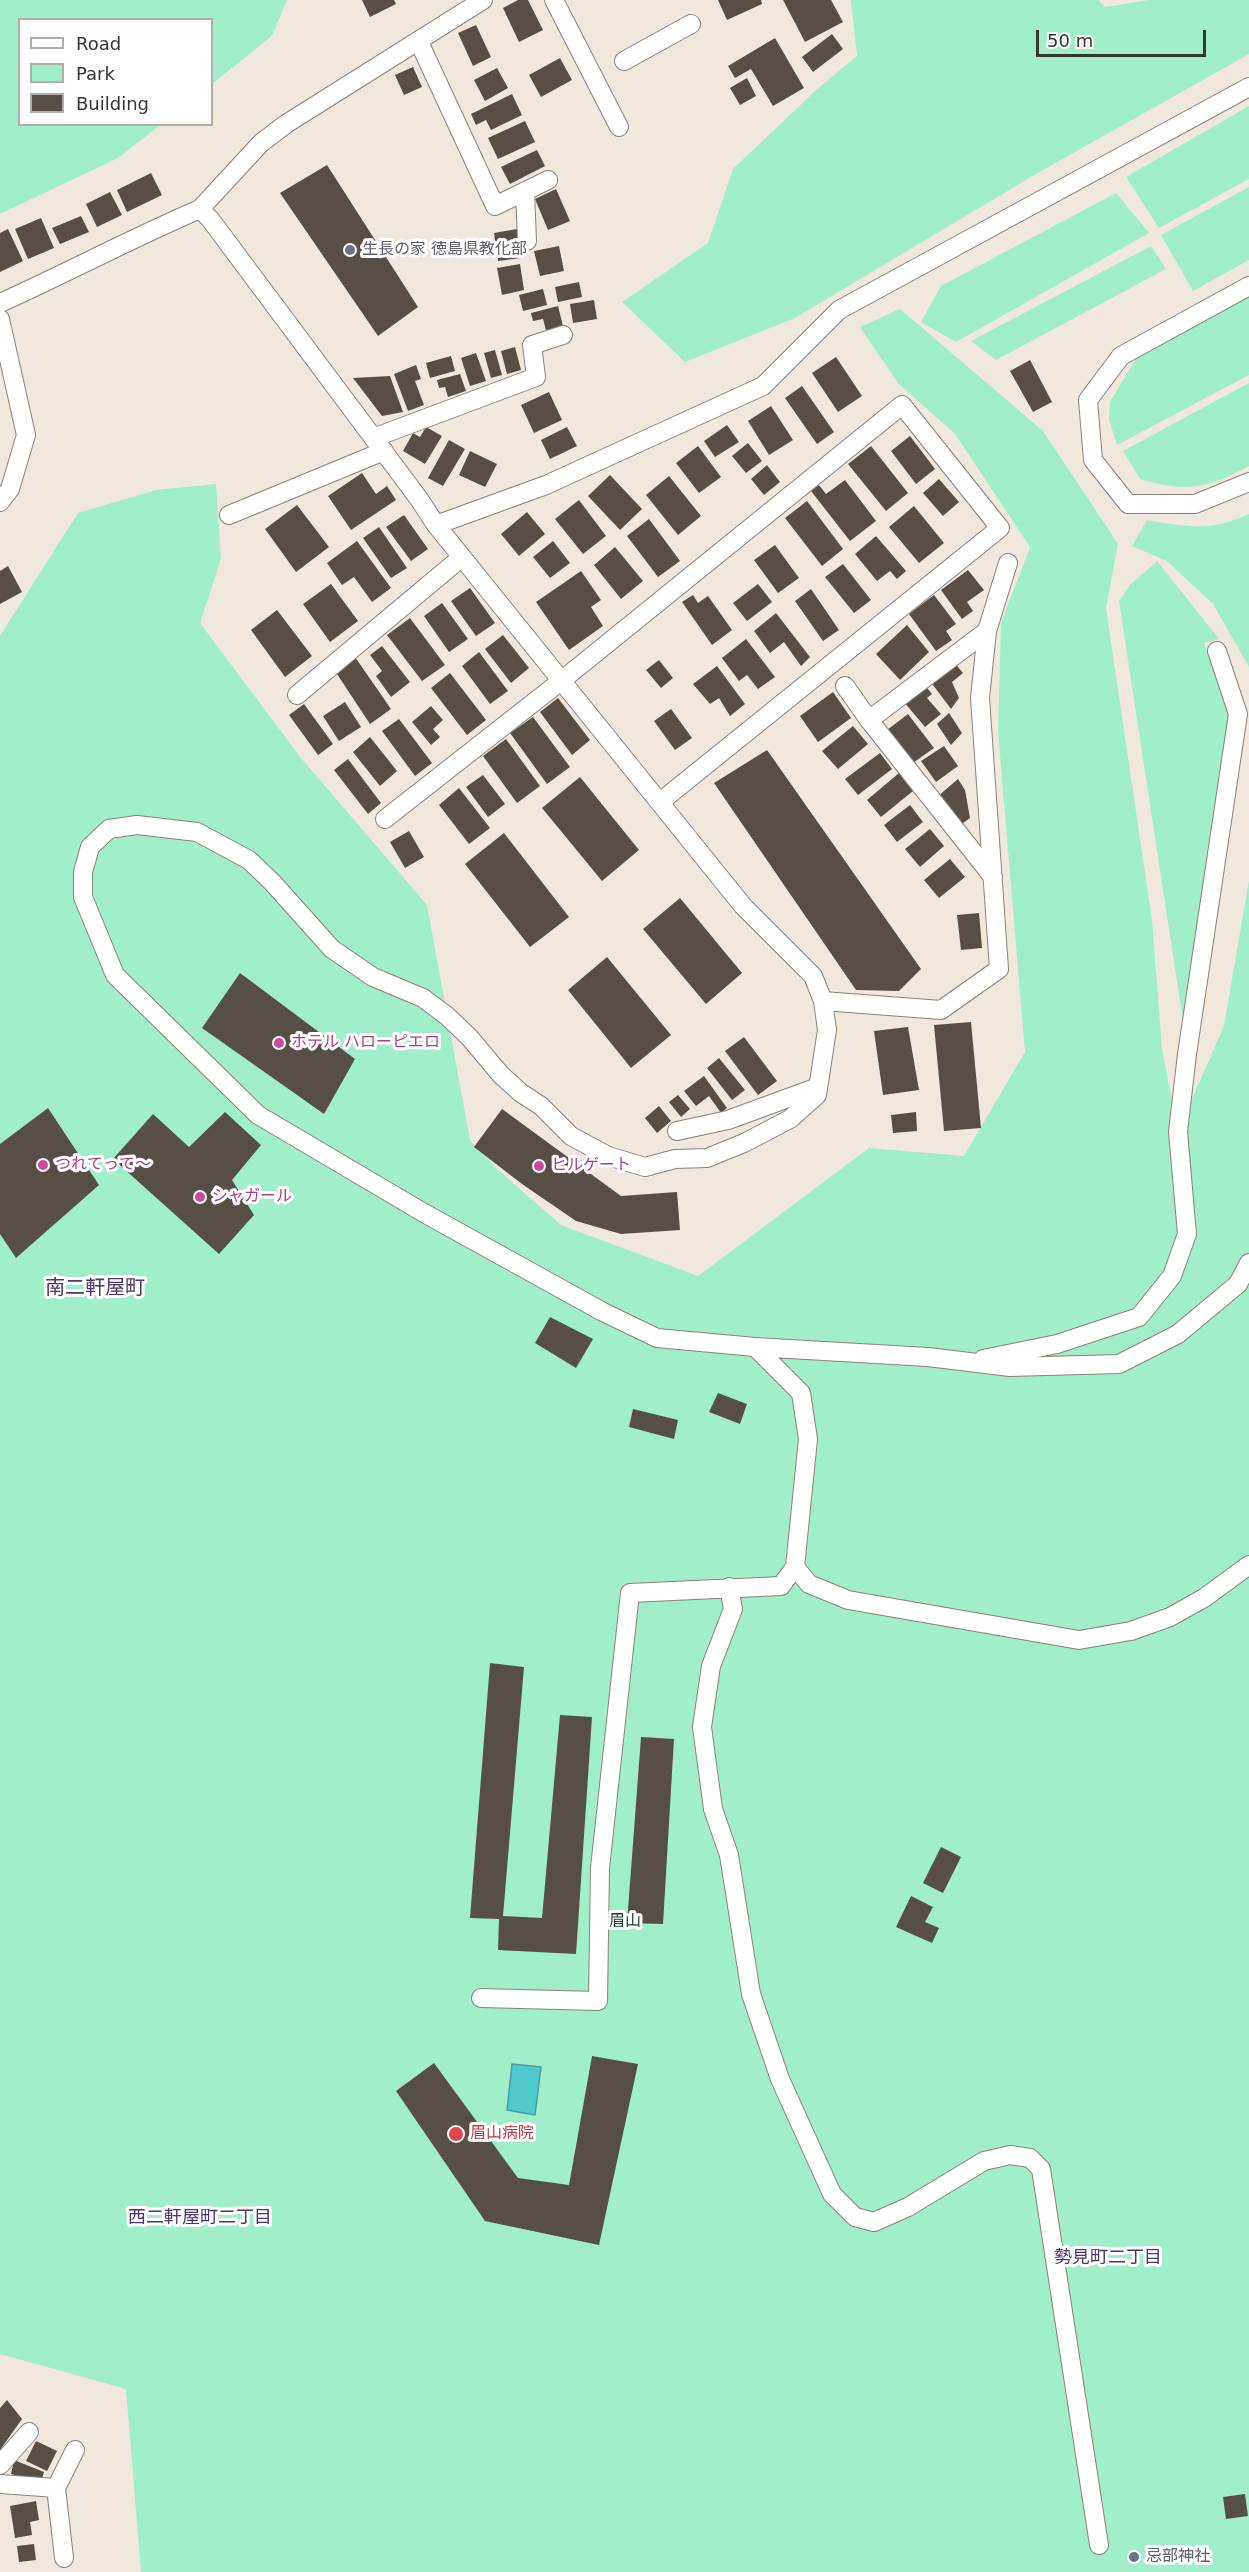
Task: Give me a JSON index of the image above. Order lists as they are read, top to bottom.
{
  "districts": ["南二軒屋町", "西二軒屋町二丁目", "勢見町二丁目"],
  "parks": ["眉山"],
  "places": [
    "生長の家 徳島県教化部",
    "ホテル ハローピエロ",
    "つれてって～",
    "ヒルゲート",
    "シャガール",
    "眉山病院",
    "忌部神社"
  ],
  "legend": ["Road", "Park", "Building"],
  "scale_bar": "50 m"
}
